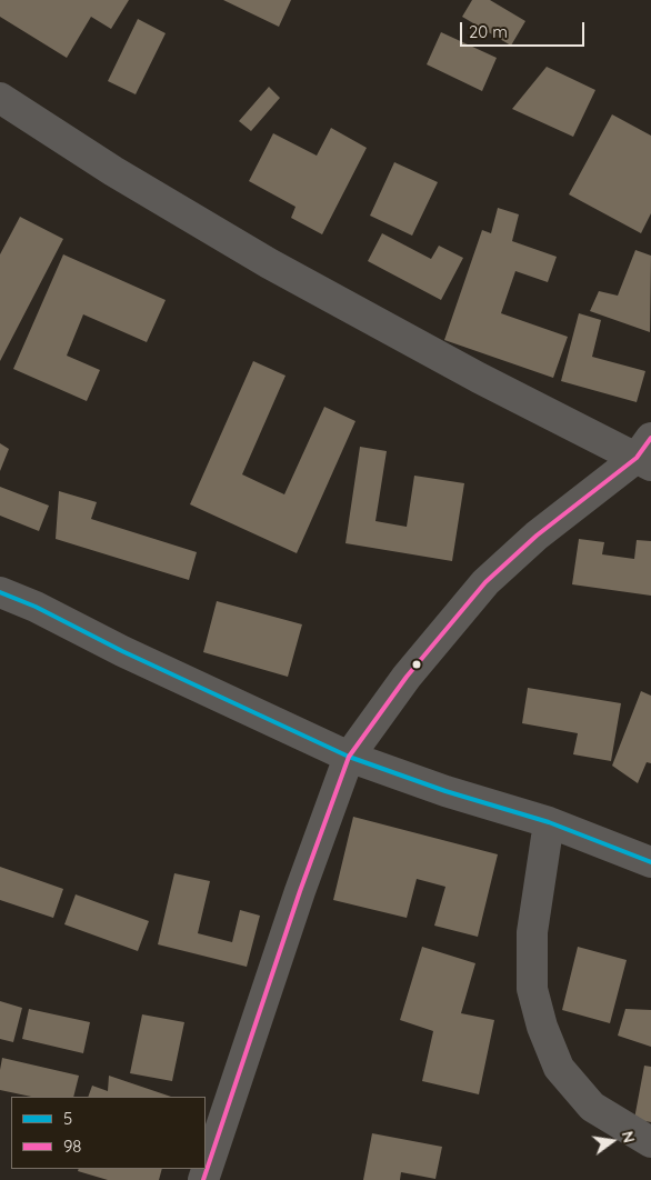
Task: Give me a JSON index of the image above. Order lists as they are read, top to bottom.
{
  "lines": ["transit line 98", "transit line 5"],
  "legend": ["5", "98"],
  "scale_bar": "20 m",
  "north": "right"
}
